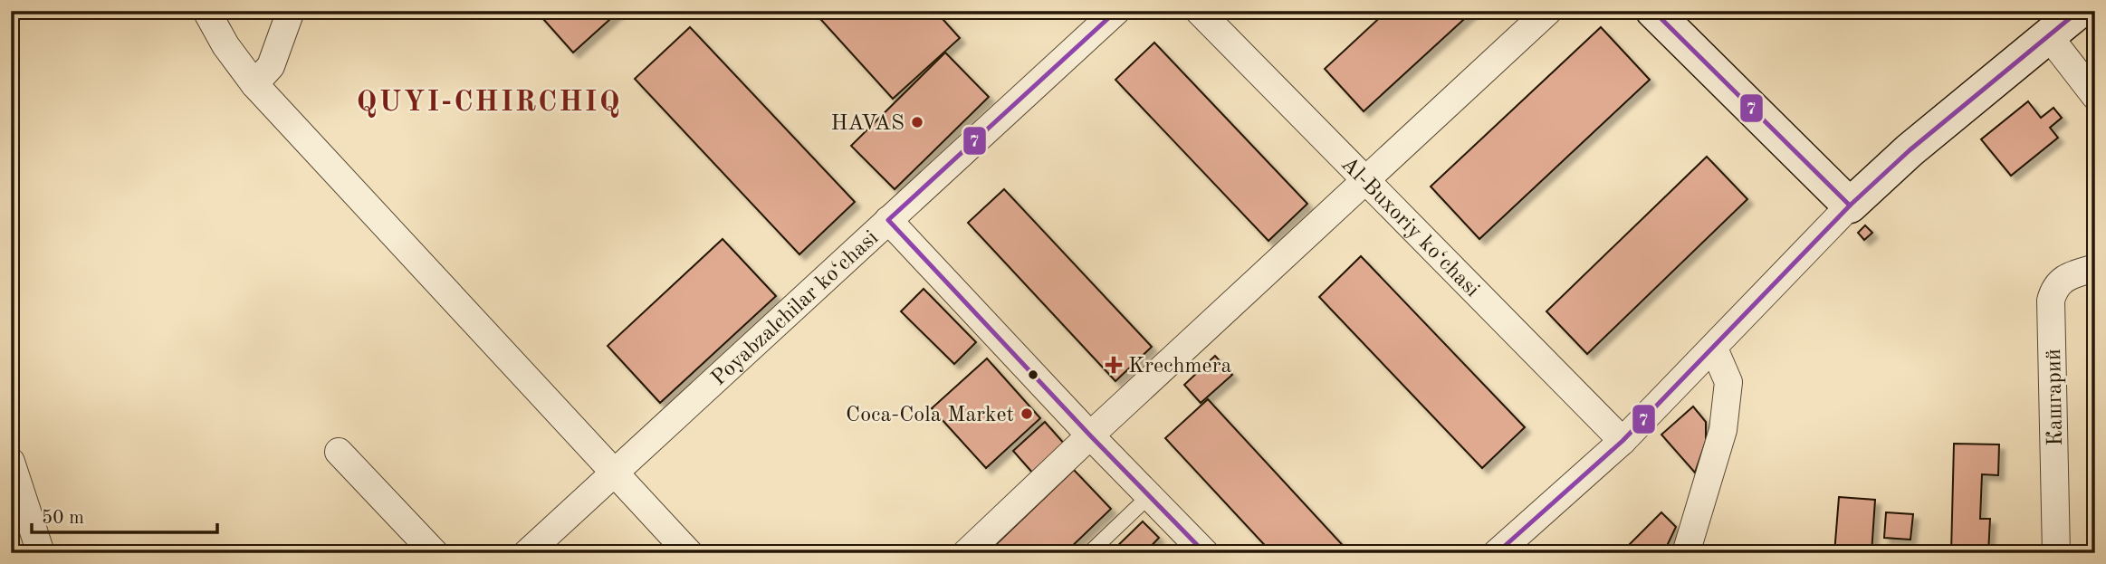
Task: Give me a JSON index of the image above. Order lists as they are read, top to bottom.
{
  "streets": {
    "street": ["Al-Buxoriy ko‘chasi", "Poyabzalchilar ko‘chasi", "Кашгарий"]
  },
  "districts": ["QUYI-CHIRCHIQ"],
  "places": {
    "other": ["HAVAS", "Coca-Cola Market"],
    "health": ["Krechmera"]
  },
  "lines": ["transit line 7"],
  "scale_bar": "50 m"
}
